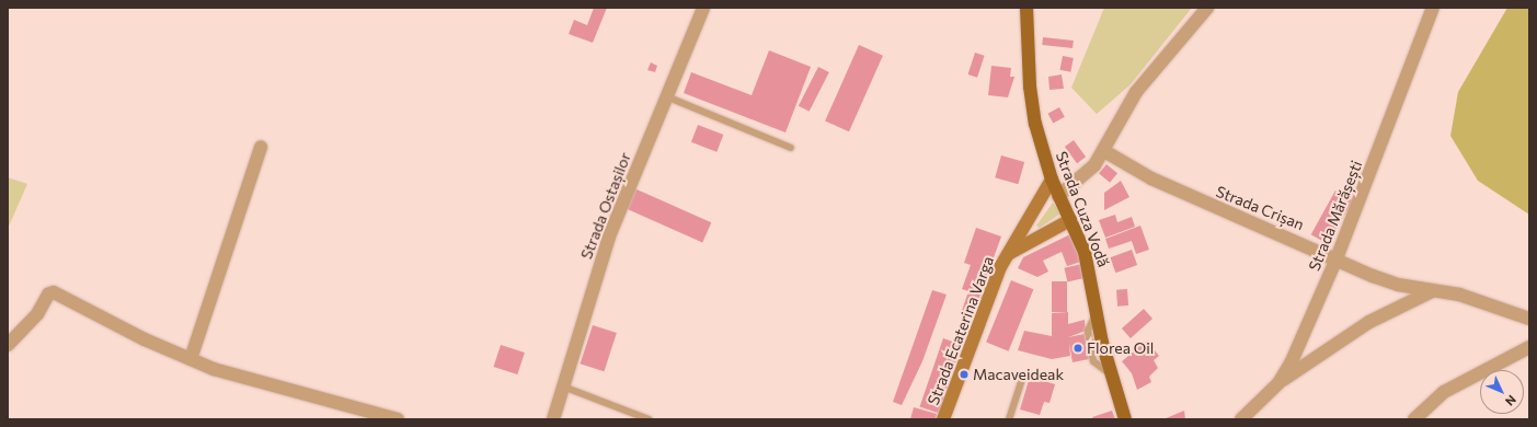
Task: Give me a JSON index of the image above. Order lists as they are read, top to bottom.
{
  "streets": {
    "main road": ["Strada Cuza Vodă", "Strada Ecaterina Varga"],
    "street": ["Strada Ostașilor", "Strada Crișan", "Strada Mărășești"]
  },
  "crossings": [
    ["Strada Crișan", "Strada Mărășești"],
    ["Strada Cuza Vodă", "Strada Ecaterina Varga"]
  ],
  "places": ["Florea Oil", "Macaveideak"],
  "north": "bottom right"
}
